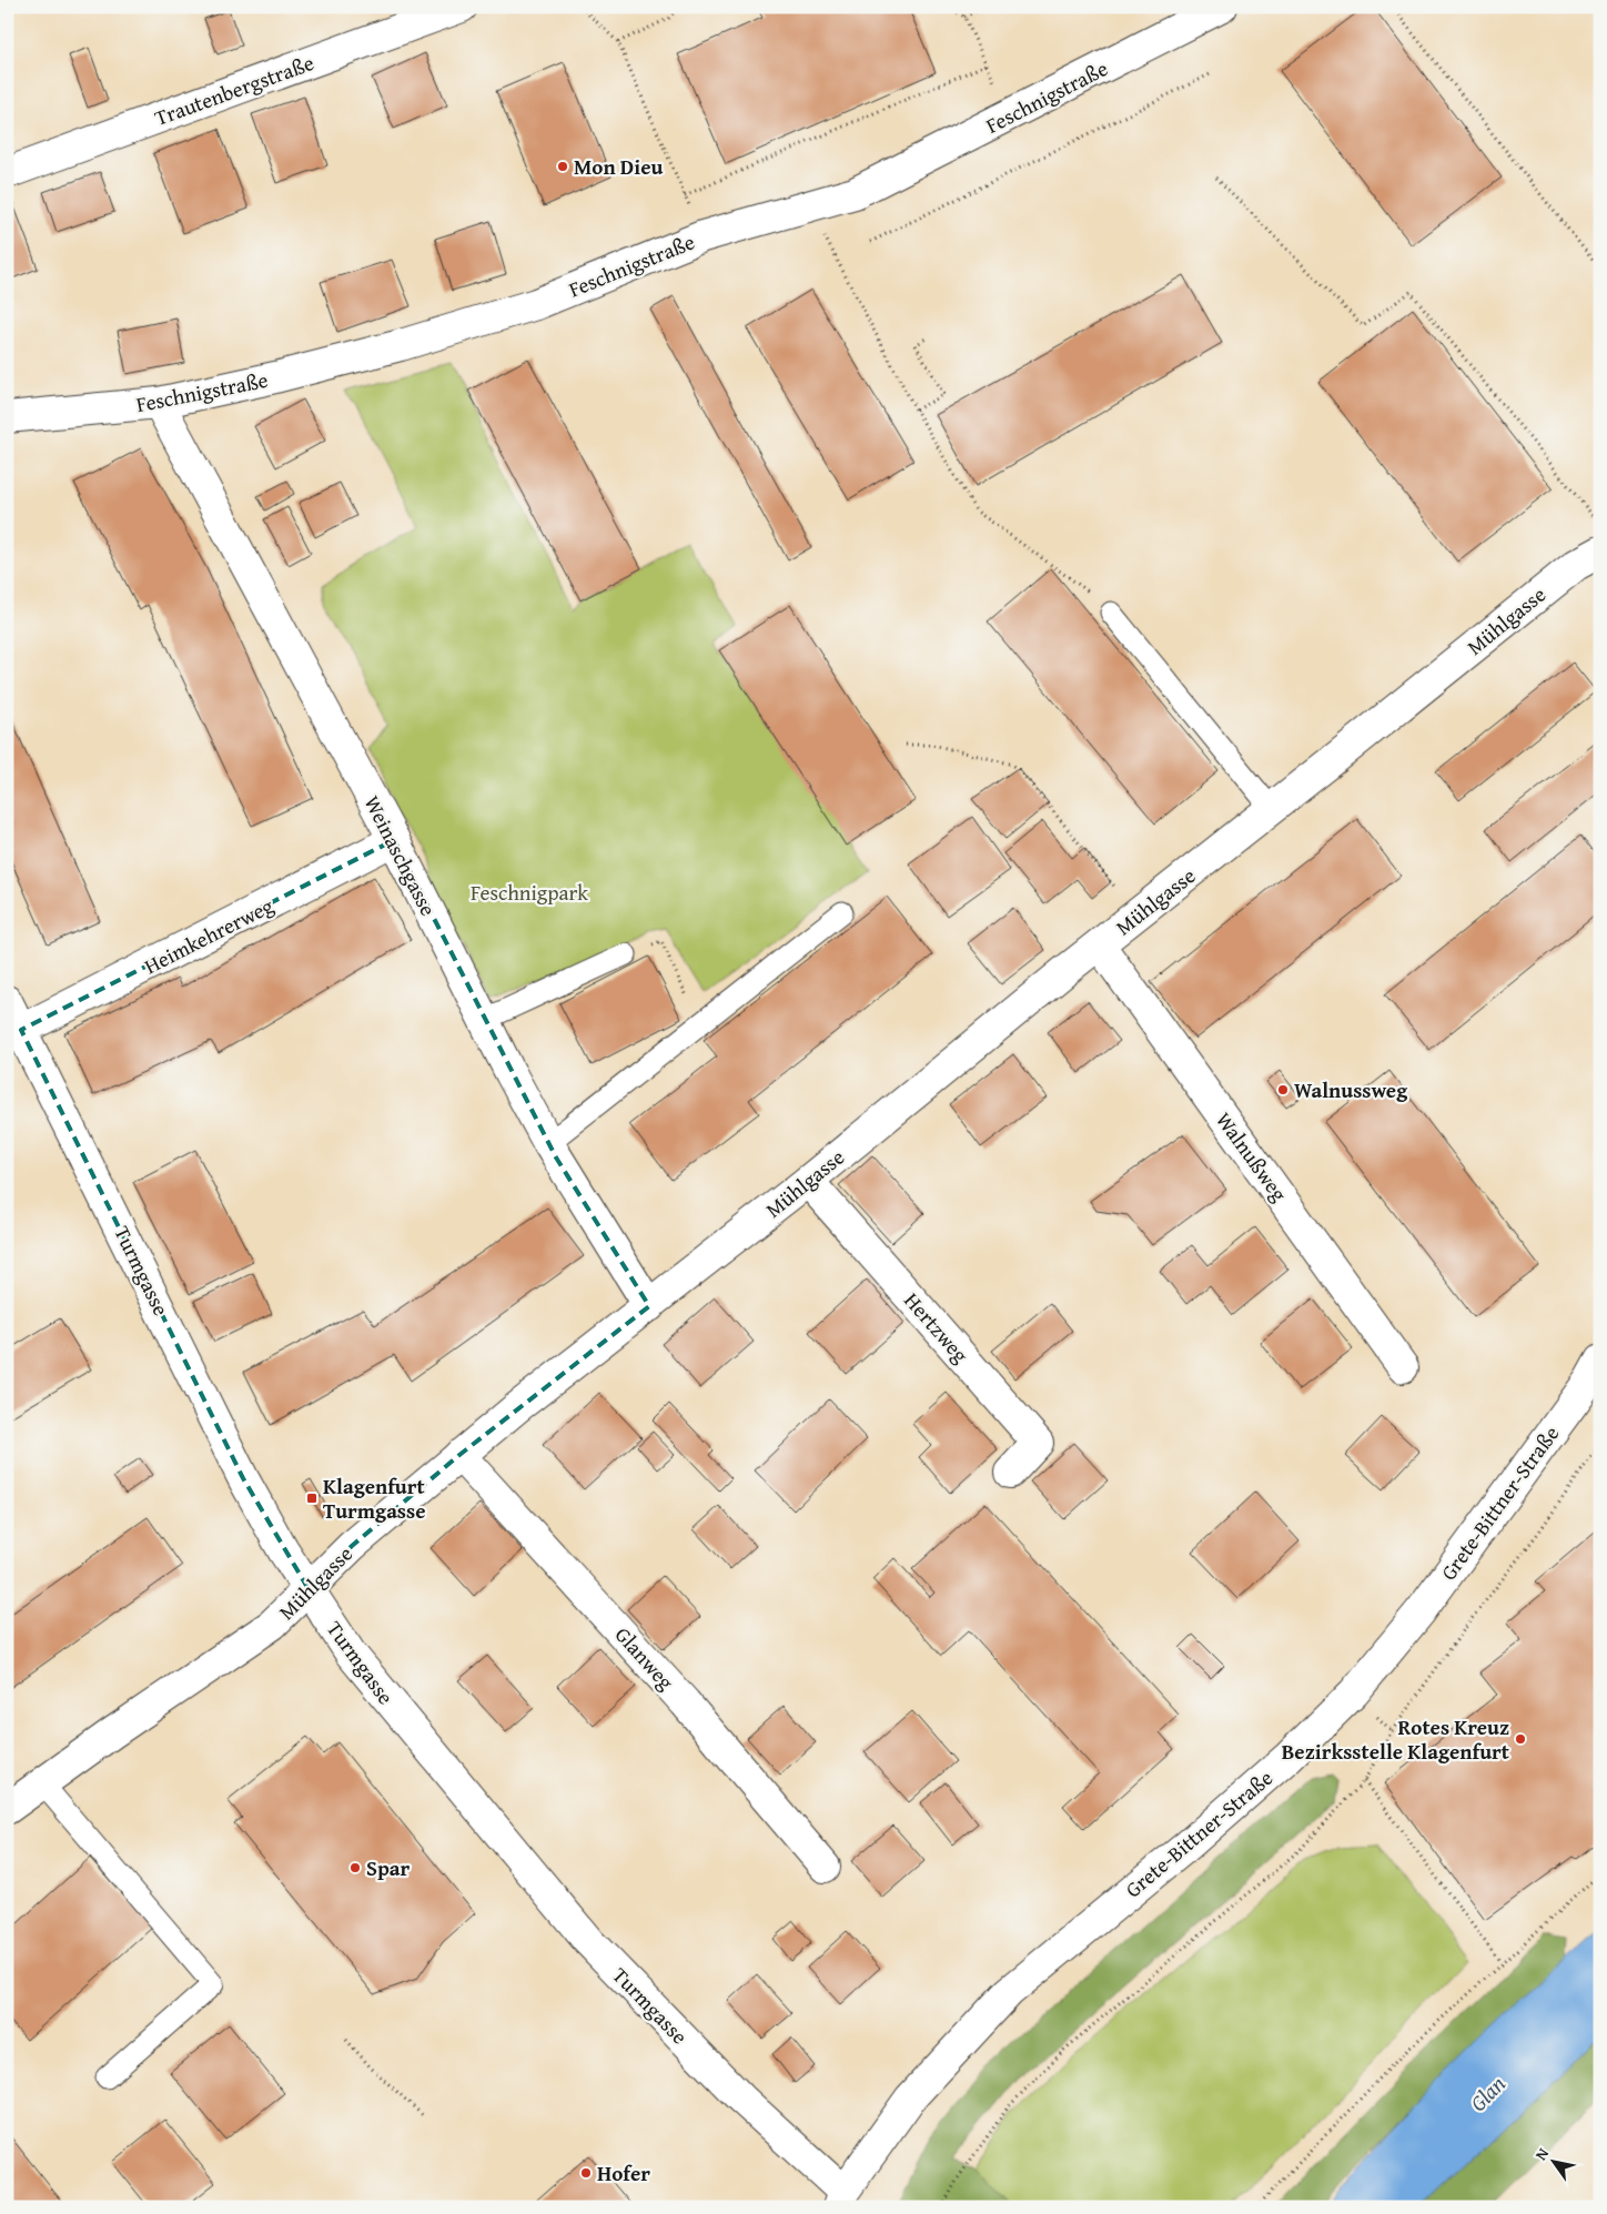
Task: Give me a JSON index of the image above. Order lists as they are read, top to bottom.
{
  "streets": {
    "street": [
      "Trautenbergstraße",
      "Feschnigstraße",
      "Mühlgasse",
      "Weinaschgasse",
      "Heimkehrerweg",
      "Walnußweg",
      "Turmgasse",
      "Hertzweg",
      "Grete-Bittner-Straße",
      "Glanweg"
    ]
  },
  "crossings": [
    ["Feschnigstraße", "Weinaschgasse"],
    ["Mühlgasse", "Weinaschgasse"],
    ["Mühlgasse", "Walnußweg"],
    ["Mühlgasse", "Turmgasse"],
    ["Mühlgasse", "Hertzweg"],
    ["Mühlgasse", "Glanweg"],
    ["Weinaschgasse", "Heimkehrerweg"],
    ["Heimkehrerweg", "Turmgasse"],
    ["Turmgasse", "Grete-Bittner-Straße"]
  ],
  "water": ["Glan"],
  "parks": ["Feschnigpark"],
  "places": {
    "other": [
      "Mon Dieu",
      "Walnussweg",
      "Rotes Kreuz Bezirksstelle Klagenfurt",
      "Spar",
      "Hofer"
    ],
    "transit": ["Klagenfurt Turmgasse"]
  },
  "north": "top left"
}
